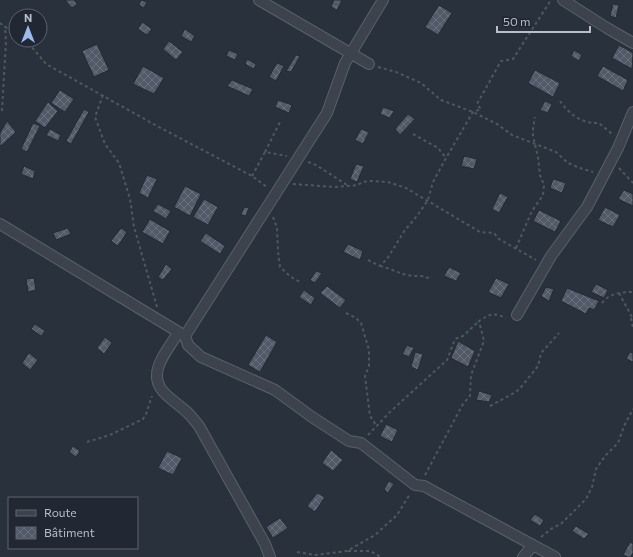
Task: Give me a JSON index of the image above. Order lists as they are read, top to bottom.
{
  "legend": ["Route", "Bâtiment"],
  "scale_bar": "50 m",
  "north": "top"
}
